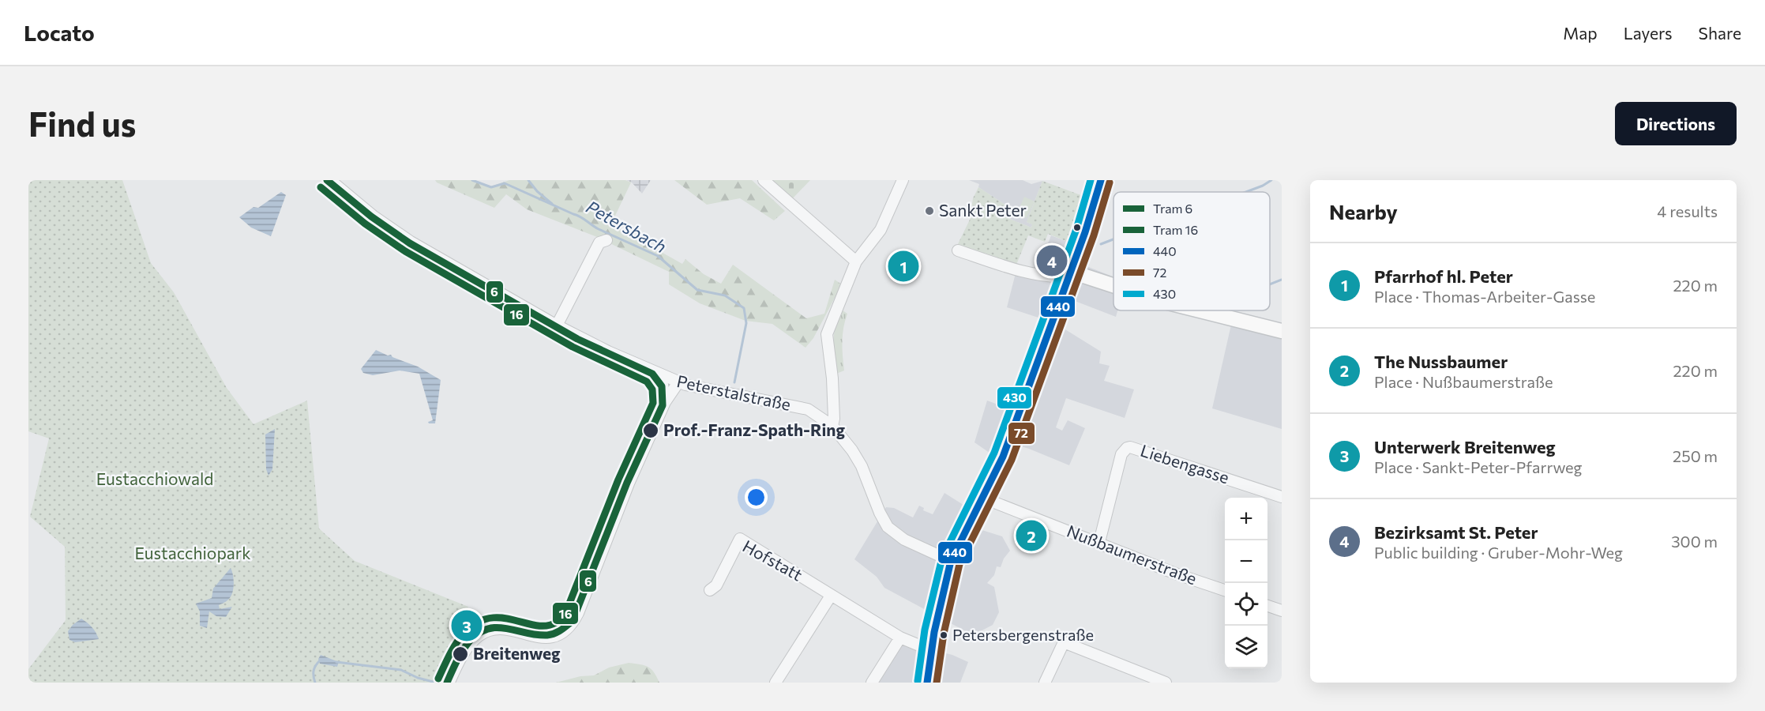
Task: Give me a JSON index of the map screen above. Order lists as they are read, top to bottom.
{
  "streets": {
    "street": [
      "Peterstalstraße",
      "Liebengasse",
      "Nußbaumerstraße",
      "Hofstatt"
    ]
  },
  "crossings": [
    ["Liebengasse", "Nußbaumerstraße"]
  ],
  "water": ["Petersbach"],
  "parks": ["Eustacchiowald", "Eustacchiopark"],
  "places": [
    "Sankt Peter",
    "Prof.-Franz-Spath-Ring",
    "Petersbergenstraße",
    "Breitenweg"
  ],
  "lines": [
    "tram line 6",
    "transit line 440",
    "transit line 430",
    "transit line 72",
    "tram line 16"
  ],
  "legend": [
    "Tram 6",
    "Tram 16",
    "440",
    "72",
    "430"
  ],
  "page": {
    "header": "Locato",
    "nav": ["Map", "Layers", "Share"],
    "buttons": "Directions",
    "title": "Find us",
    "heading": ["Nearby", "4 results"],
    "list": [
      {
        "mark": "1",
        "name": "Pfarrhof hl. Peter",
        "note": "Place · Thomas-Arbeiter-Gasse",
        "value": "220 m"
      },
      {
        "mark": "2",
        "name": "The Nussbaumer",
        "note": "Place · Nußbaumerstraße",
        "value": "220 m"
      },
      {
        "mark": "3",
        "name": "Unterwerk Breitenweg",
        "note": "Place · Sankt-Peter-Pfarrweg",
        "value": "250 m"
      },
      {
        "mark": "4",
        "name": "Bezirksamt St. Peter",
        "note": "Public building · Gruber-Mohr-Weg",
        "value": "300 m"
      }
    ],
    "pins": [
      "4",
      "1",
      "2",
      "3"
    ],
    "map_buttons": ["+", "−"]
  }
}
